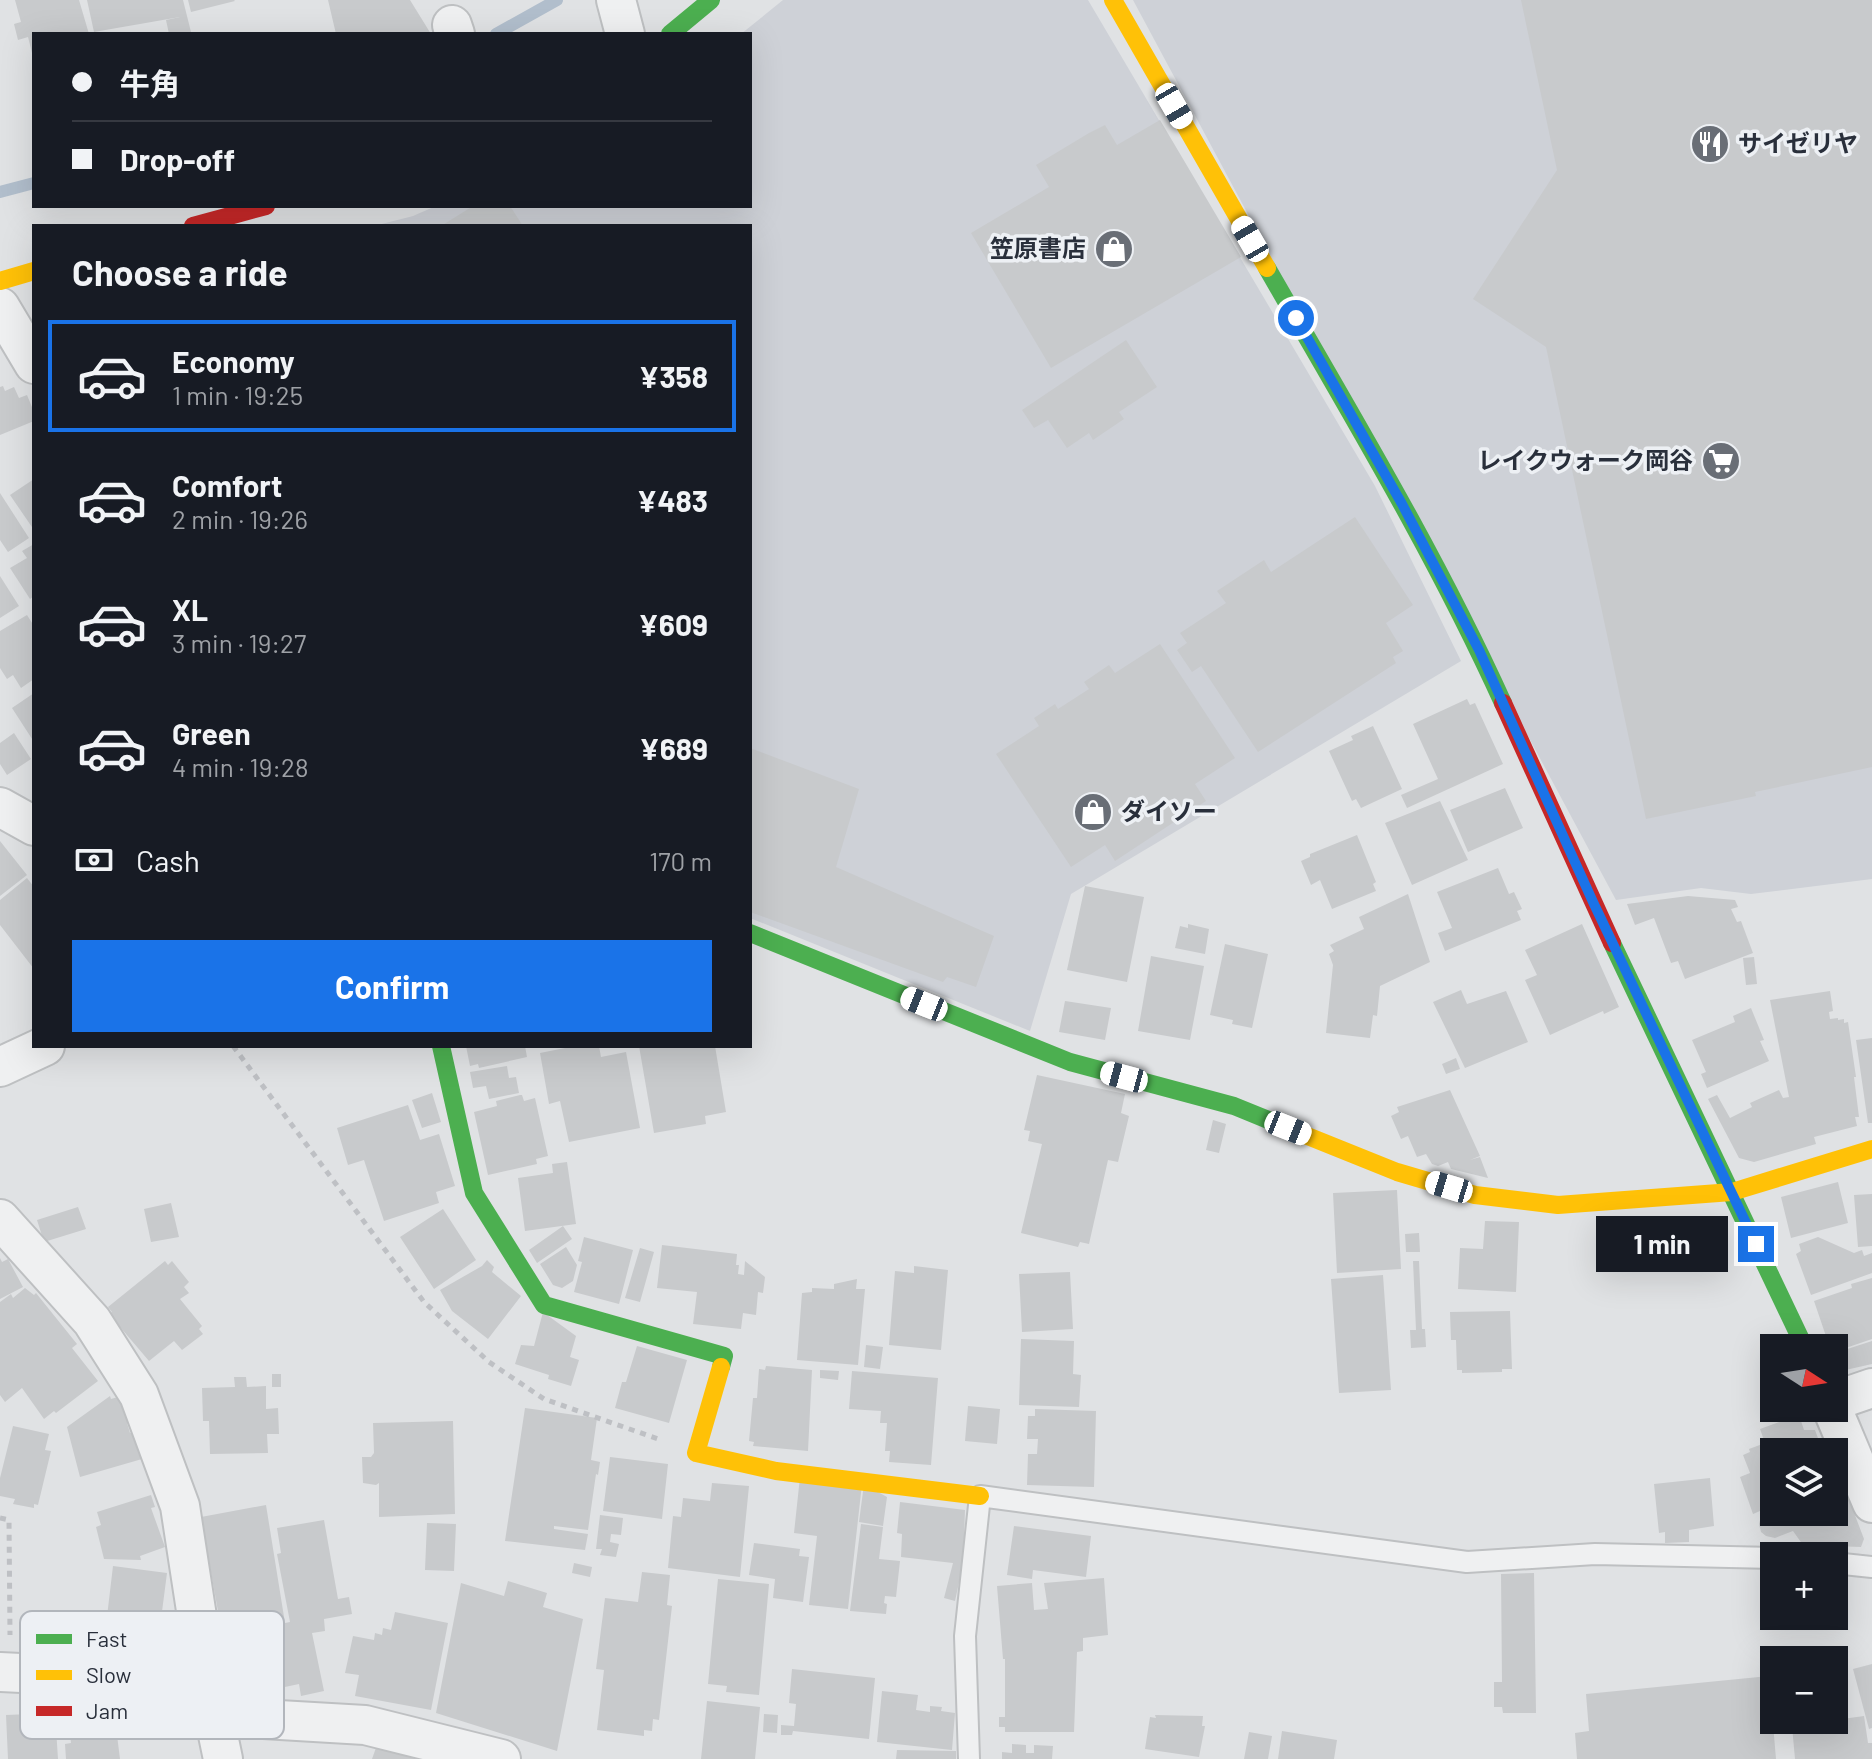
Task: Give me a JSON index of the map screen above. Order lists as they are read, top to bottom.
{
  "places": {
    "restaurant": ["サイゼリヤ"],
    "shop": ["笠原書店", "ダイソー"],
    "supermarket": ["レイクウォーク岡谷"]
  },
  "legend": ["Fast", "Slow", "Jam"],
  "north": "right",
  "page": {
    "banner": ["牛角", "Drop-off"],
    "heading": "Choose a ride",
    "list": [
      {
        "name": "Economy",
        "note": "1 min · 19:25",
        "value": "¥358"
      },
      {
        "name": "Comfort",
        "note": "2 min · 19:26",
        "value": "¥483"
      },
      {
        "name": "XL",
        "note": "3 min · 19:27",
        "value": "¥609"
      },
      {
        "name": "Green",
        "note": "4 min · 19:28",
        "value": "¥689"
      }
    ],
    "pay": ["Cash", "170 m"],
    "buttons": "Confirm",
    "bubble": "1 min",
    "map_buttons": ["+", "−"]
  }
}
